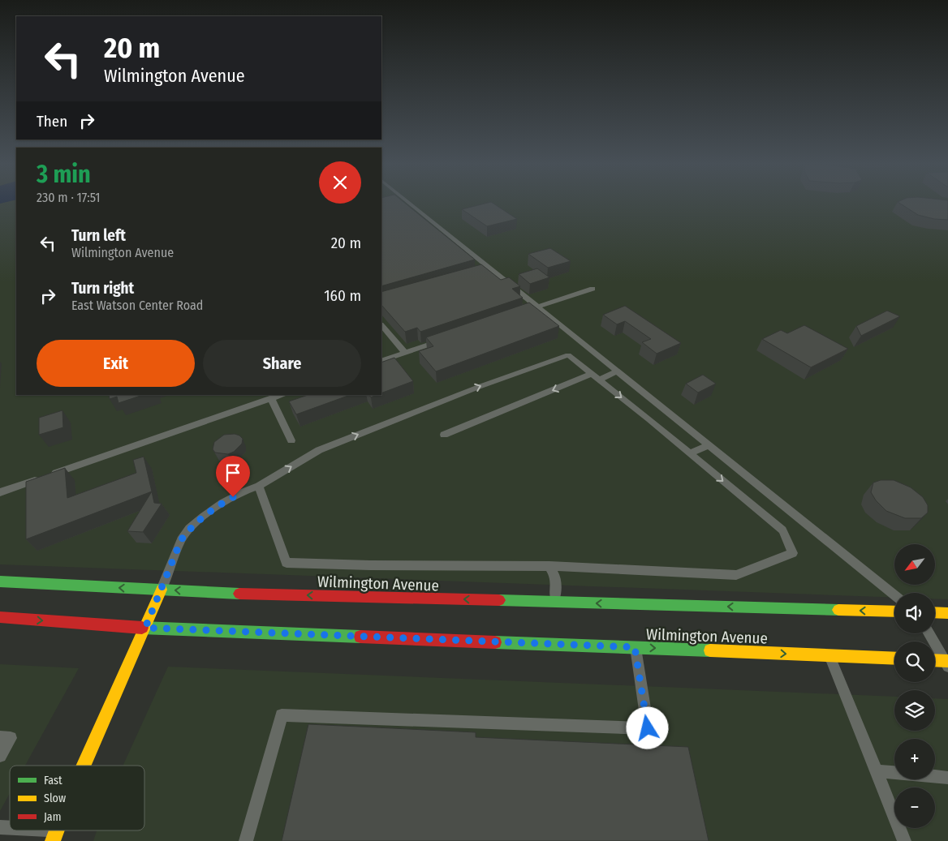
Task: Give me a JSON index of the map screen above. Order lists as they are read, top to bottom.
{
  "streets": {
    "main road": ["Wilmington Avenue"]
  },
  "legend": ["Fast", "Slow", "Jam"],
  "north": "bottom left",
  "page": {
    "turn": ["20 m", "Wilmington Avenue"],
    "then": "Then",
    "heading": ["3 min", "230 m · 17:51"],
    "list": [
      {
        "name": "Turn left",
        "note": "Wilmington Avenue",
        "value": "20 m"
      },
      {
        "name": "Turn right",
        "note": "East Watson Center Road",
        "value": "160 m"
      }
    ],
    "buttons": ["Exit", "Share"],
    "map_buttons": ["+", "−"]
  }
}
